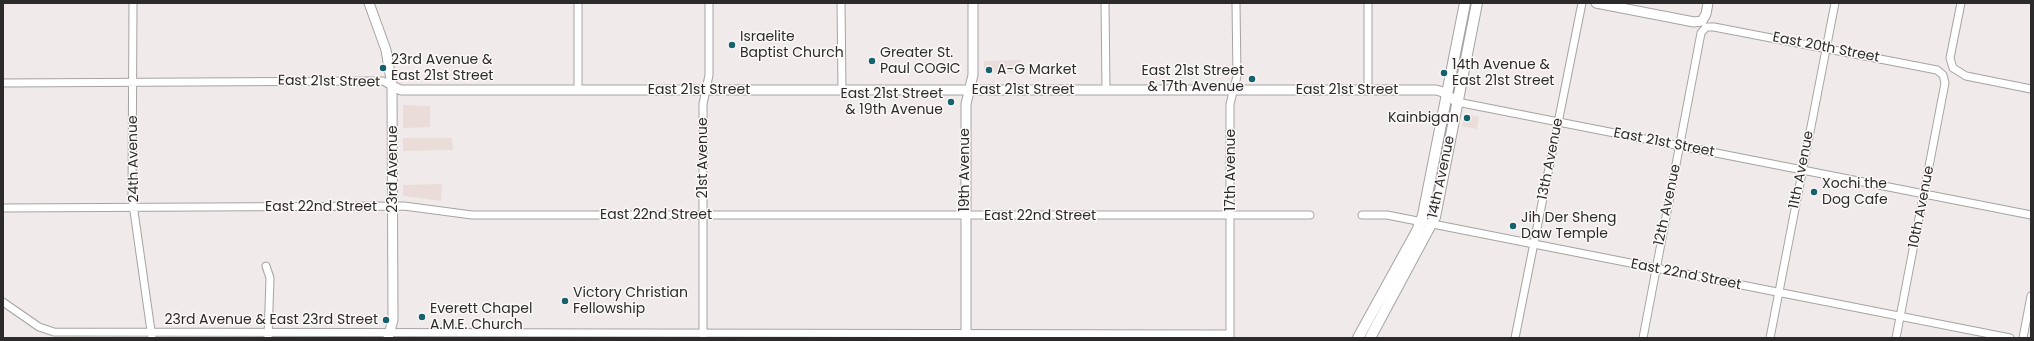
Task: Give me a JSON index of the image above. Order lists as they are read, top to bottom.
{
  "streets": {
    "main road": ["14th Avenue"],
    "street": [
      "East 20th Street",
      "East 21st Street",
      "21st Avenue",
      "24th Avenue",
      "13th Avenue",
      "23rd Avenue",
      "19th Avenue",
      "17th Avenue",
      "11th Avenue",
      "12th Avenue",
      "East 22nd Street",
      "10th Avenue"
    ]
  },
  "crossings": [
    ["East 20th Street", "11th Avenue"],
    ["East 20th Street", "12th Avenue"],
    ["East 20th Street", "10th Avenue"],
    ["East 21st Street", "21st Avenue"],
    ["East 21st Street", "24th Avenue"],
    ["East 21st Street", "13th Avenue"],
    ["East 21st Street", "23rd Avenue"],
    ["East 21st Street", "19th Avenue"],
    ["East 21st Street", "17th Avenue"],
    ["East 21st Street", "11th Avenue"],
    ["East 21st Street", "14th Avenue"],
    ["East 21st Street", "12th Avenue"],
    ["East 21st Street", "10th Avenue"],
    ["21st Avenue", "East 22nd Street"],
    ["24th Avenue", "East 22nd Street"],
    ["13th Avenue", "East 22nd Street"],
    ["23rd Avenue", "East 22nd Street"],
    ["19th Avenue", "East 22nd Street"],
    ["17th Avenue", "East 22nd Street"],
    ["11th Avenue", "East 22nd Street"],
    ["14th Avenue", "East 22nd Street"],
    ["12th Avenue", "East 22nd Street"],
    ["East 22nd Street", "10th Avenue"]
  ],
  "places": [
    "Israelite Baptist Church",
    "Greater St. Paul COGIC",
    "23rd Avenue & East 21st Street",
    "A-G Market",
    "14th Avenue & East 21st Street",
    "East 21st Street & 17th Avenue",
    "East 21st Street & 19th Avenue",
    "Kainbigan",
    "Xochi the Dog Cafe",
    "Jih Der Sheng Daw Temple",
    "Victory Christian Fellowship",
    "Everett Chapel A.M.E. Church",
    "23rd Avenue & East 23rd Street"
  ]
}
